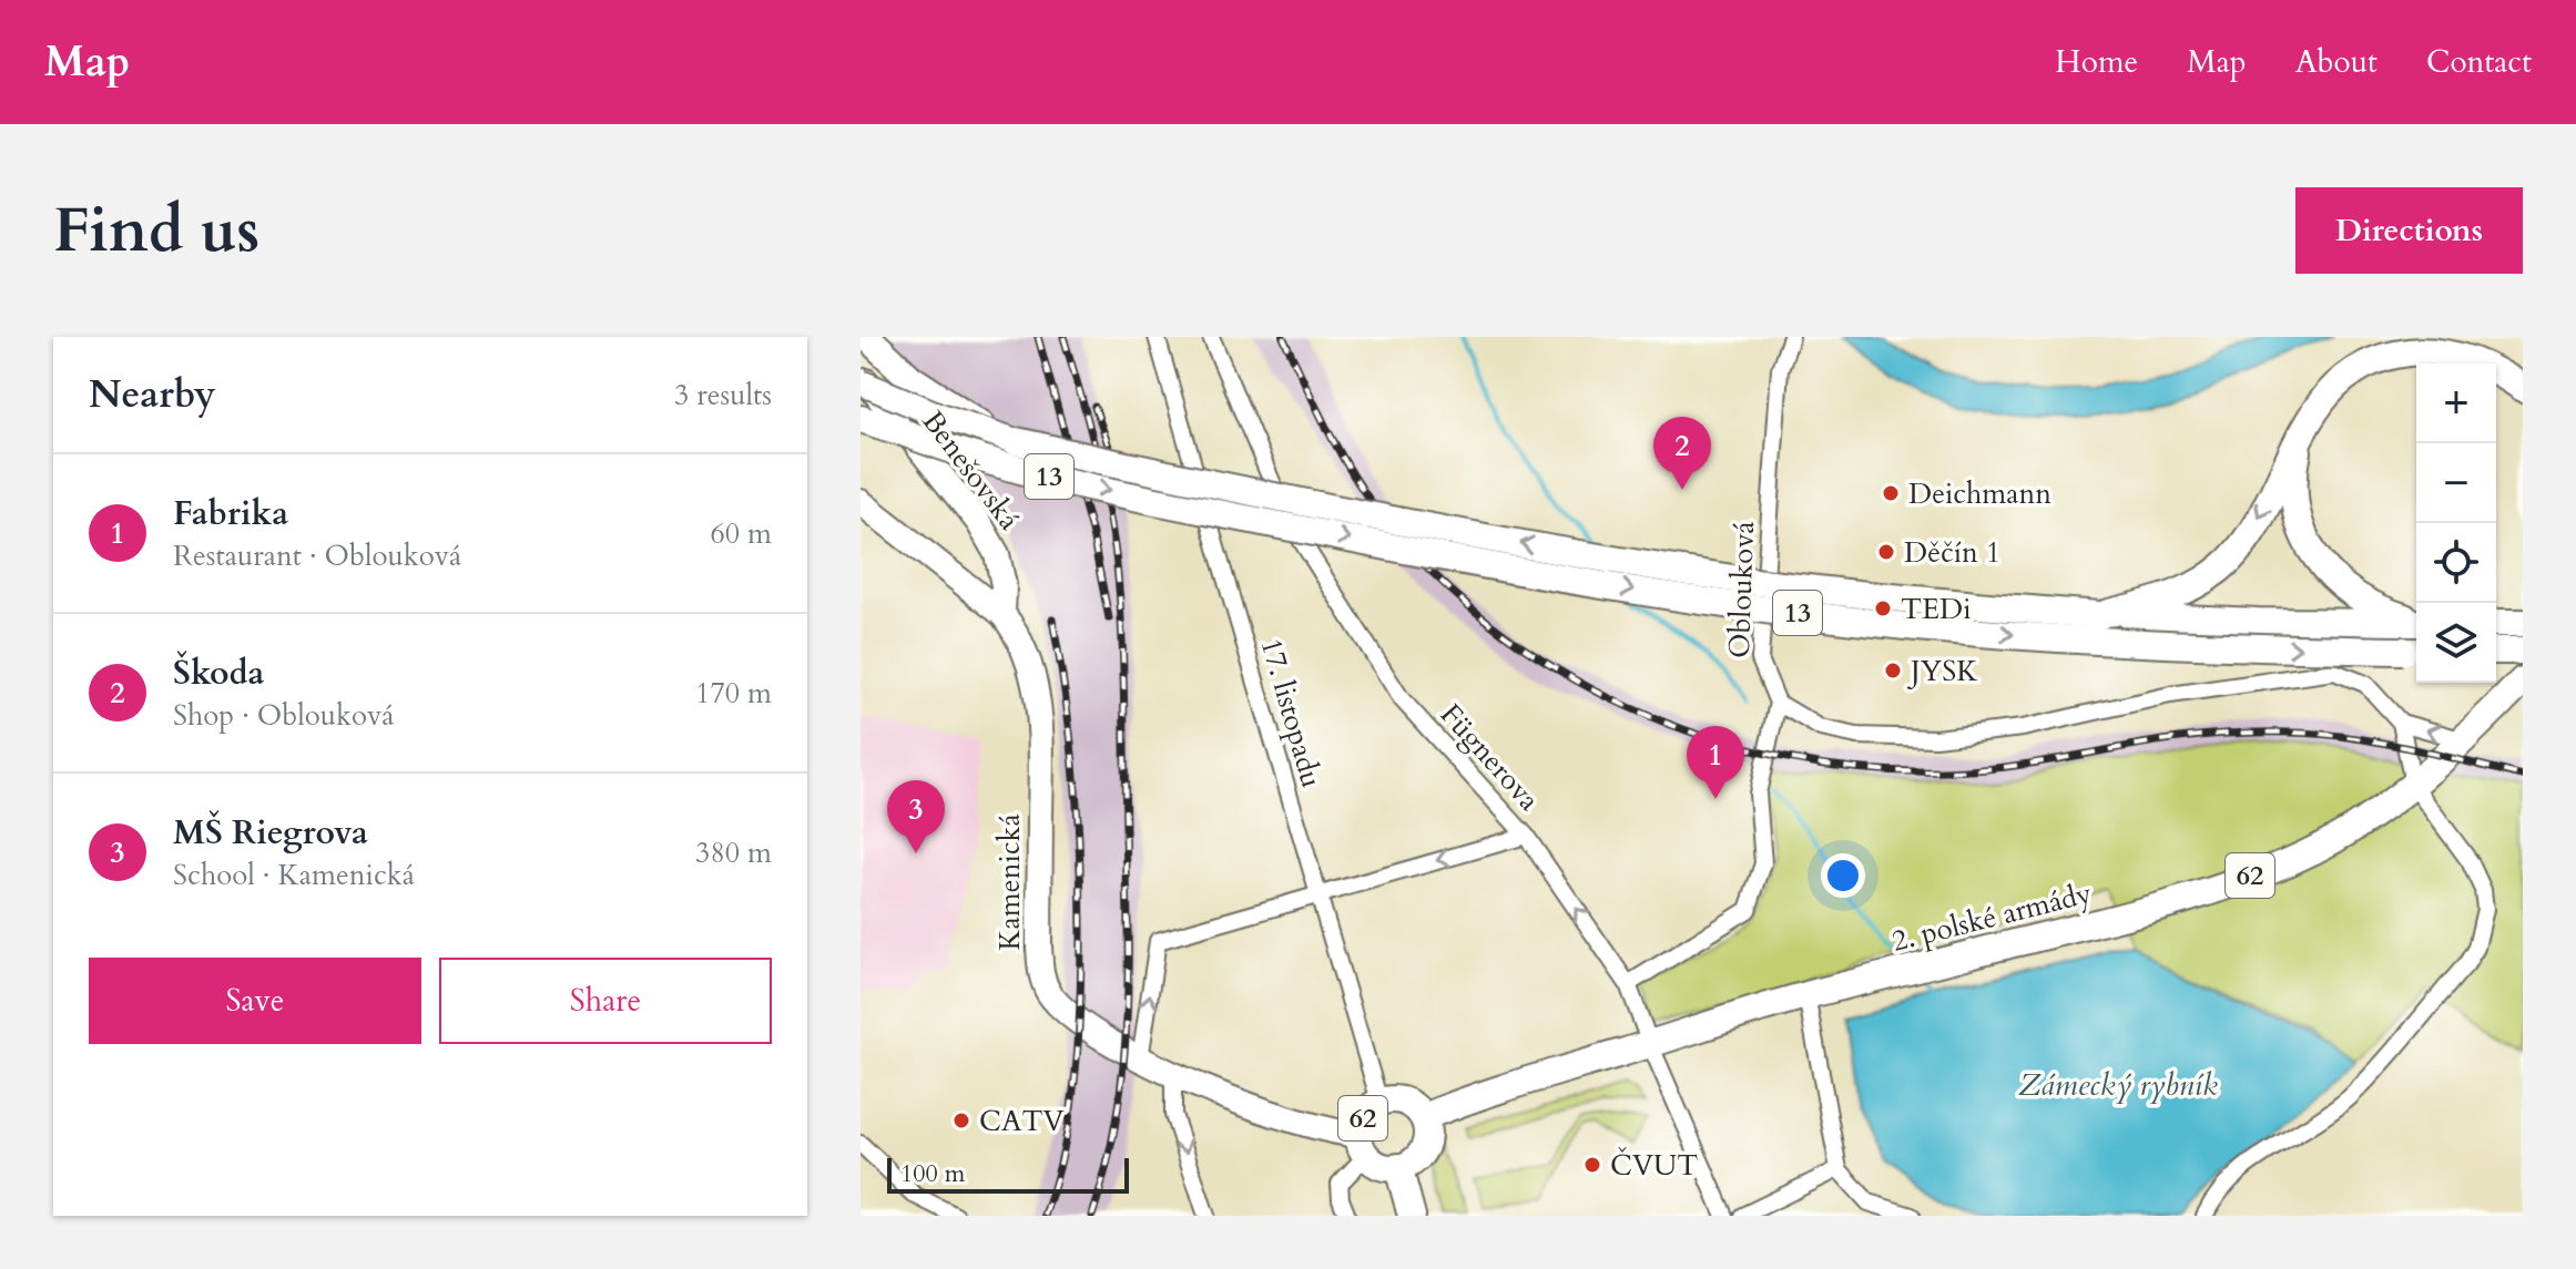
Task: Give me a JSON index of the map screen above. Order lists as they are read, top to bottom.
{
  "streets": {
    "main road": ["13", "62", "2. polské armády"],
    "street": [
      "Benešovská",
      "Oblouková",
      "17. listopadu",
      "Fügnerova",
      "Kamenická"
    ]
  },
  "crossings": [
    ["Benešovská", "Kamenická"],
    ["17. listopadu", "62"],
    ["17. listopadu", "Kamenická"],
    ["17. listopadu", "2. polské armády"],
    ["Fügnerova", "2. polské armády"],
    ["62", "Kamenická"],
    ["62", "2. polské armády"],
    ["Kamenická", "2. polské armády"]
  ],
  "water": ["Zámecký rybník"],
  "places": [
    "Deichmann",
    "Děčín 1",
    "TEDi",
    "JYSK",
    "CATV",
    "ČVUT"
  ],
  "scale_bar": "100 m",
  "page": {
    "header": "Map",
    "nav": [
      "Home",
      "Map",
      "About",
      "Contact"
    ],
    "buttons": [
      "Directions",
      ["Save", "Share"]
    ],
    "title": "Find us",
    "heading": ["Nearby", "3 results"],
    "map_buttons": ["+", "−"],
    "pins": ["2", "1", "3"],
    "list": [
      {
        "mark": "1",
        "name": "Fabrika",
        "note": "Restaurant · Oblouková",
        "value": "60 m"
      },
      {
        "mark": "2",
        "name": "Škoda",
        "note": "Shop · Oblouková",
        "value": "170 m"
      },
      {
        "mark": "3",
        "name": "MŠ Riegrova",
        "note": "School · Kamenická",
        "value": "380 m"
      }
    ],
    "scale": "100 m"
  }
}
